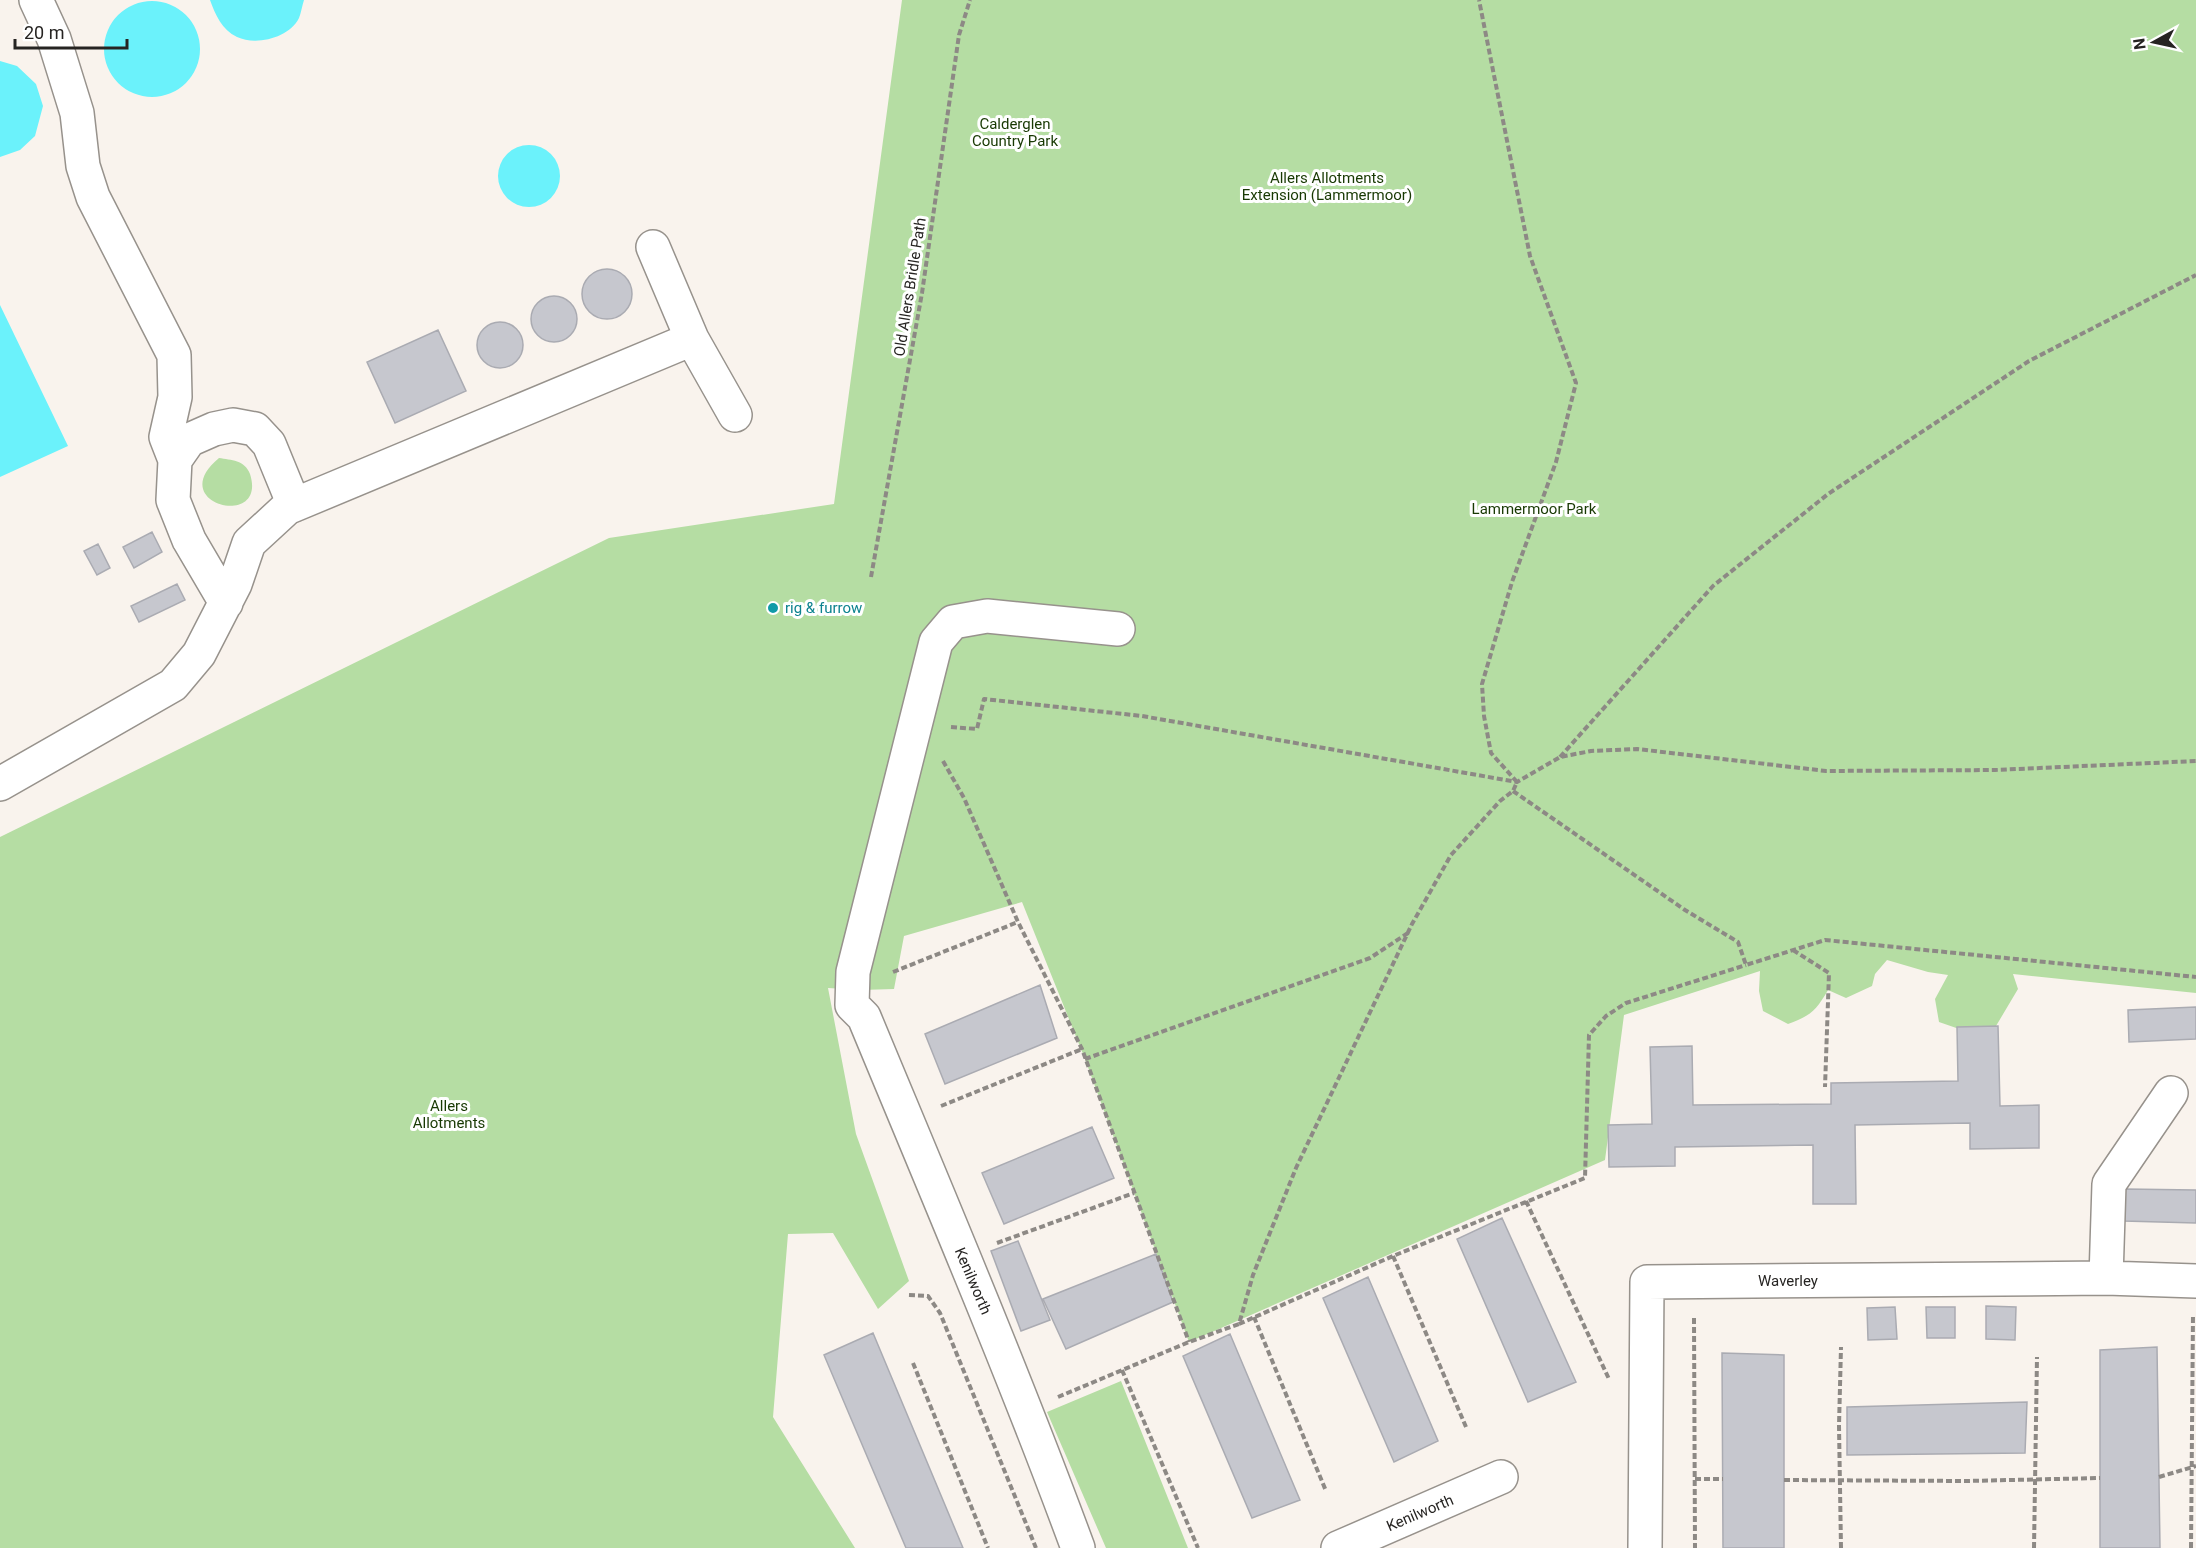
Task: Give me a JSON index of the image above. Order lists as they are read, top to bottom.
{
  "streets": {
    "street": ["Kenilworth", "Waverley"],
    "path": ["Old Allers Bridle Path"]
  },
  "parks": [
    "Calderglen Country Park",
    "Allers Allotments Extension (Lammermoor)",
    "Lammermoor Park",
    "Allers Allotments"
  ],
  "places": ["rig & furrow"],
  "scale_bar": "20 m",
  "north": "left"
}
